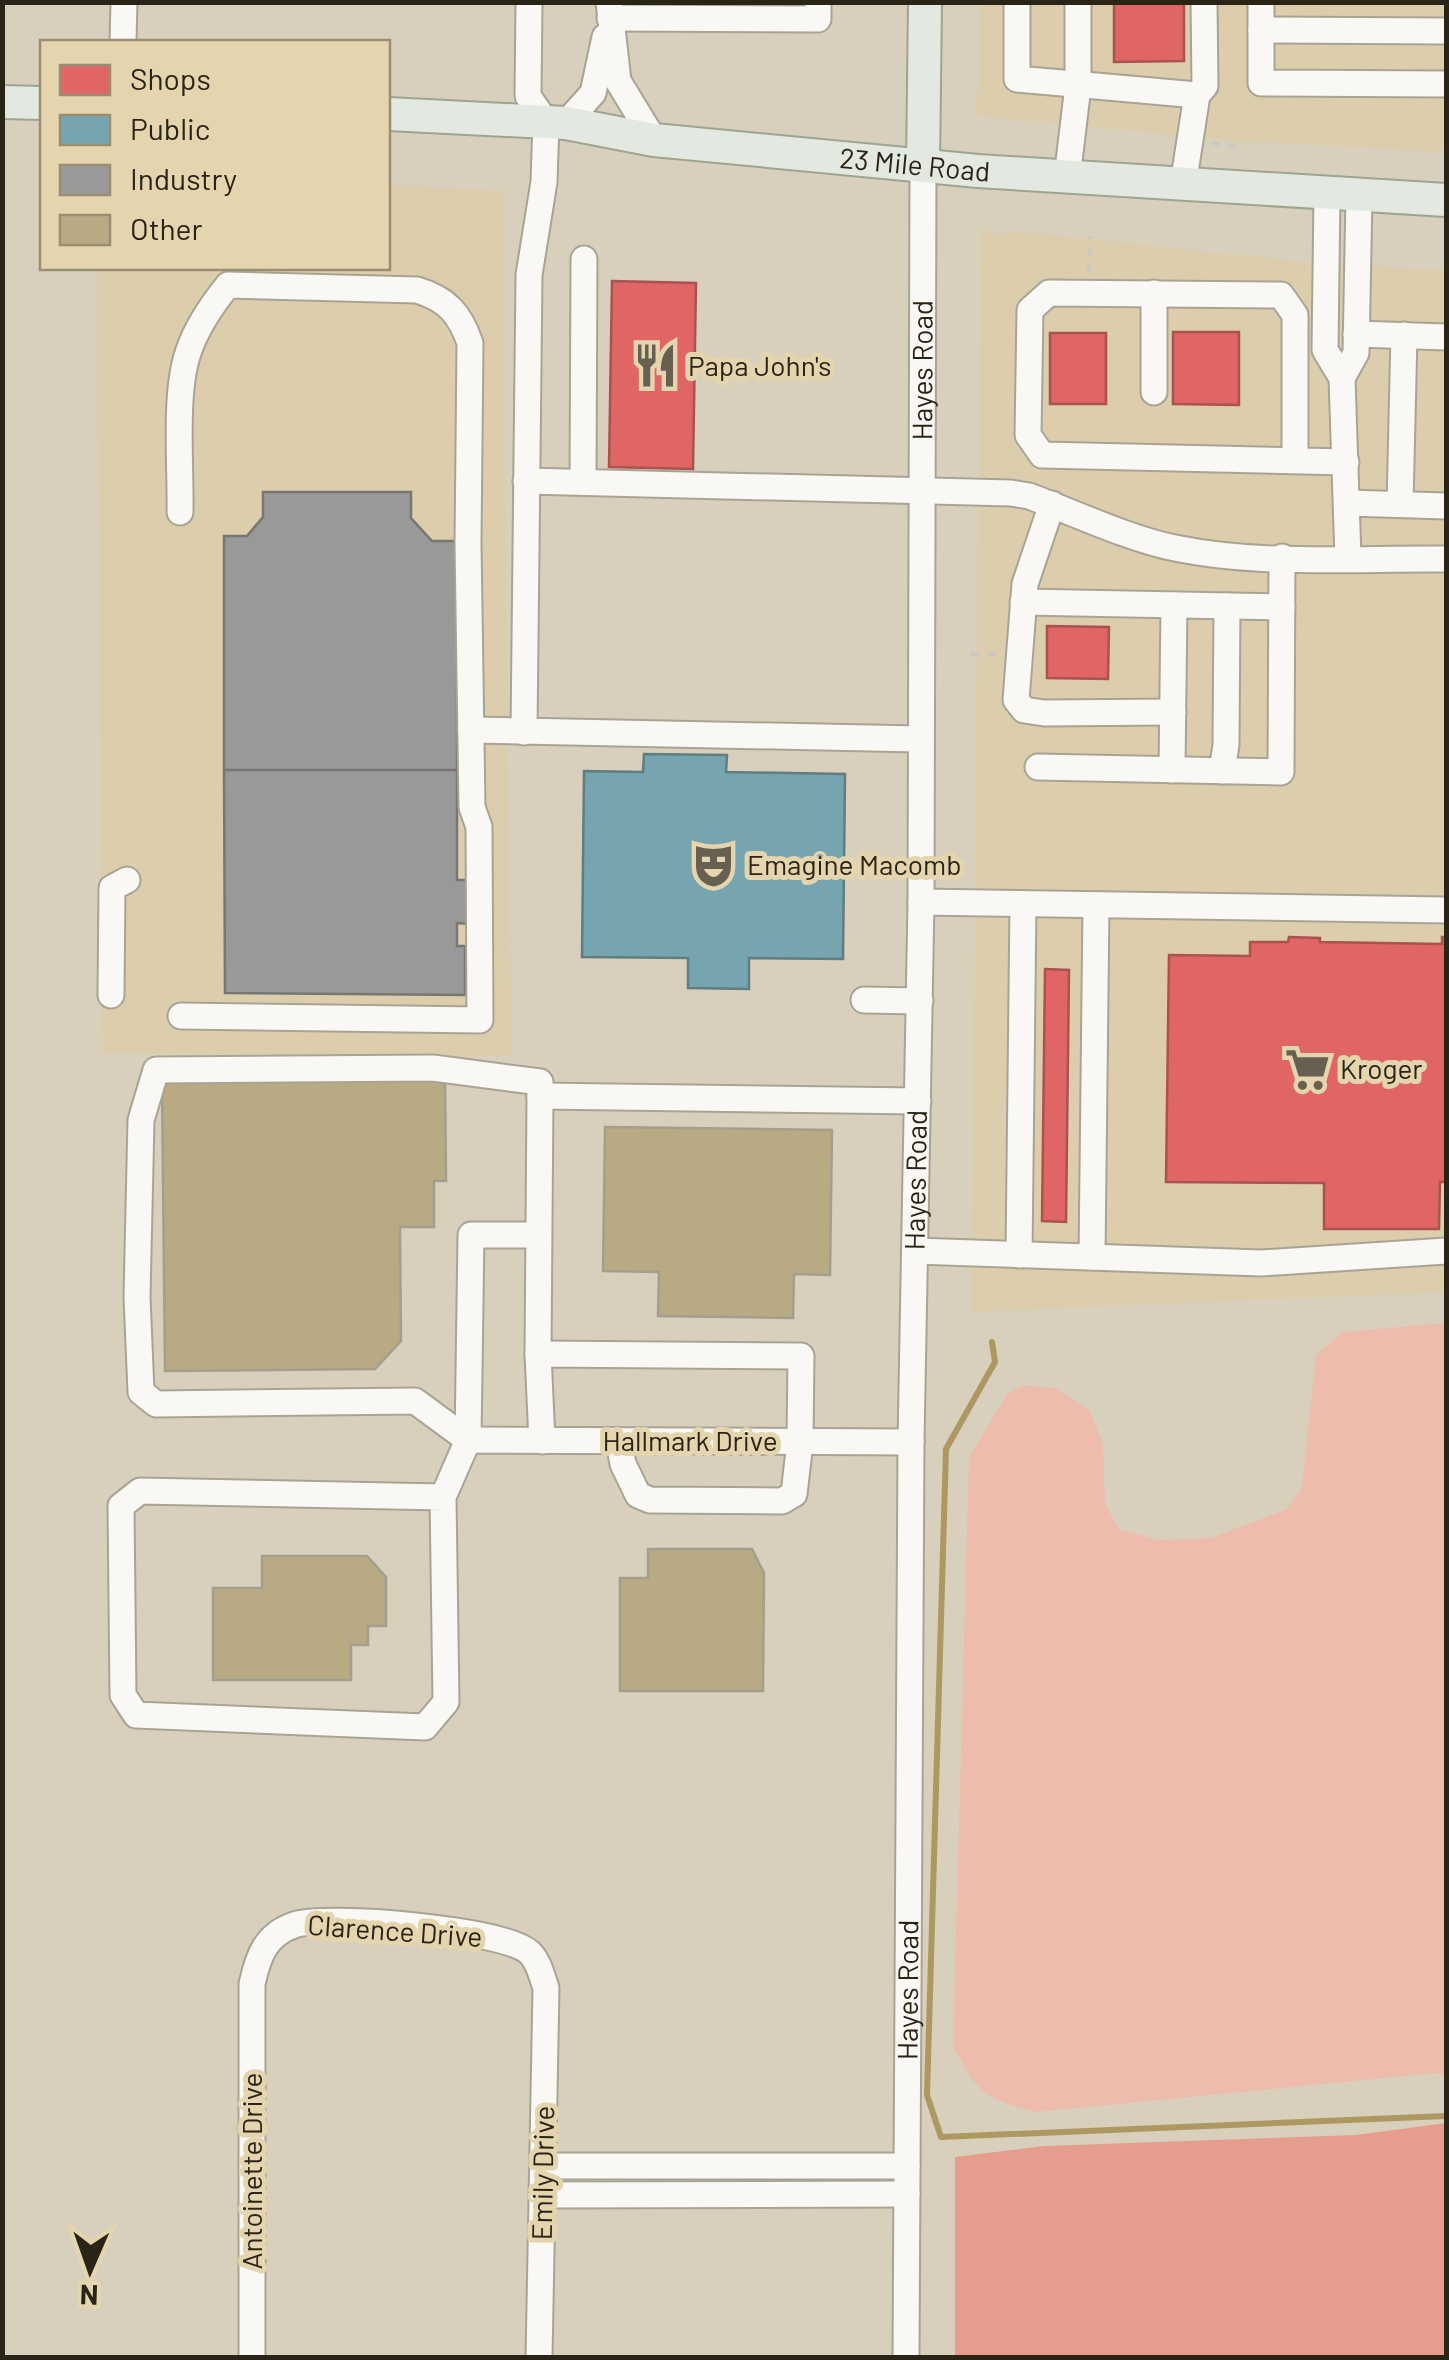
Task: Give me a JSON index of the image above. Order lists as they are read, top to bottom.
{
  "streets": {
    "main road": ["23 Mile Road", "Hayes Road"],
    "street": [
      "Hallmark Drive",
      "Clarence Drive",
      "Antoinette Drive",
      "Emily Drive"
    ]
  },
  "crossings": [
    ["23 Mile Road", "Hayes Road"],
    ["Hayes Road", "Hallmark Drive"],
    ["Clarence Drive", "Antoinette Drive"],
    ["Clarence Drive", "Emily Drive"]
  ],
  "places": {
    "restaurant": ["Papa John's"],
    "theatre": ["Emagine Macomb"],
    "supermarket": ["Kroger"]
  },
  "legend": [
    "Shops",
    "Public",
    "Industry",
    "Other"
  ],
  "north": "bottom"
}
